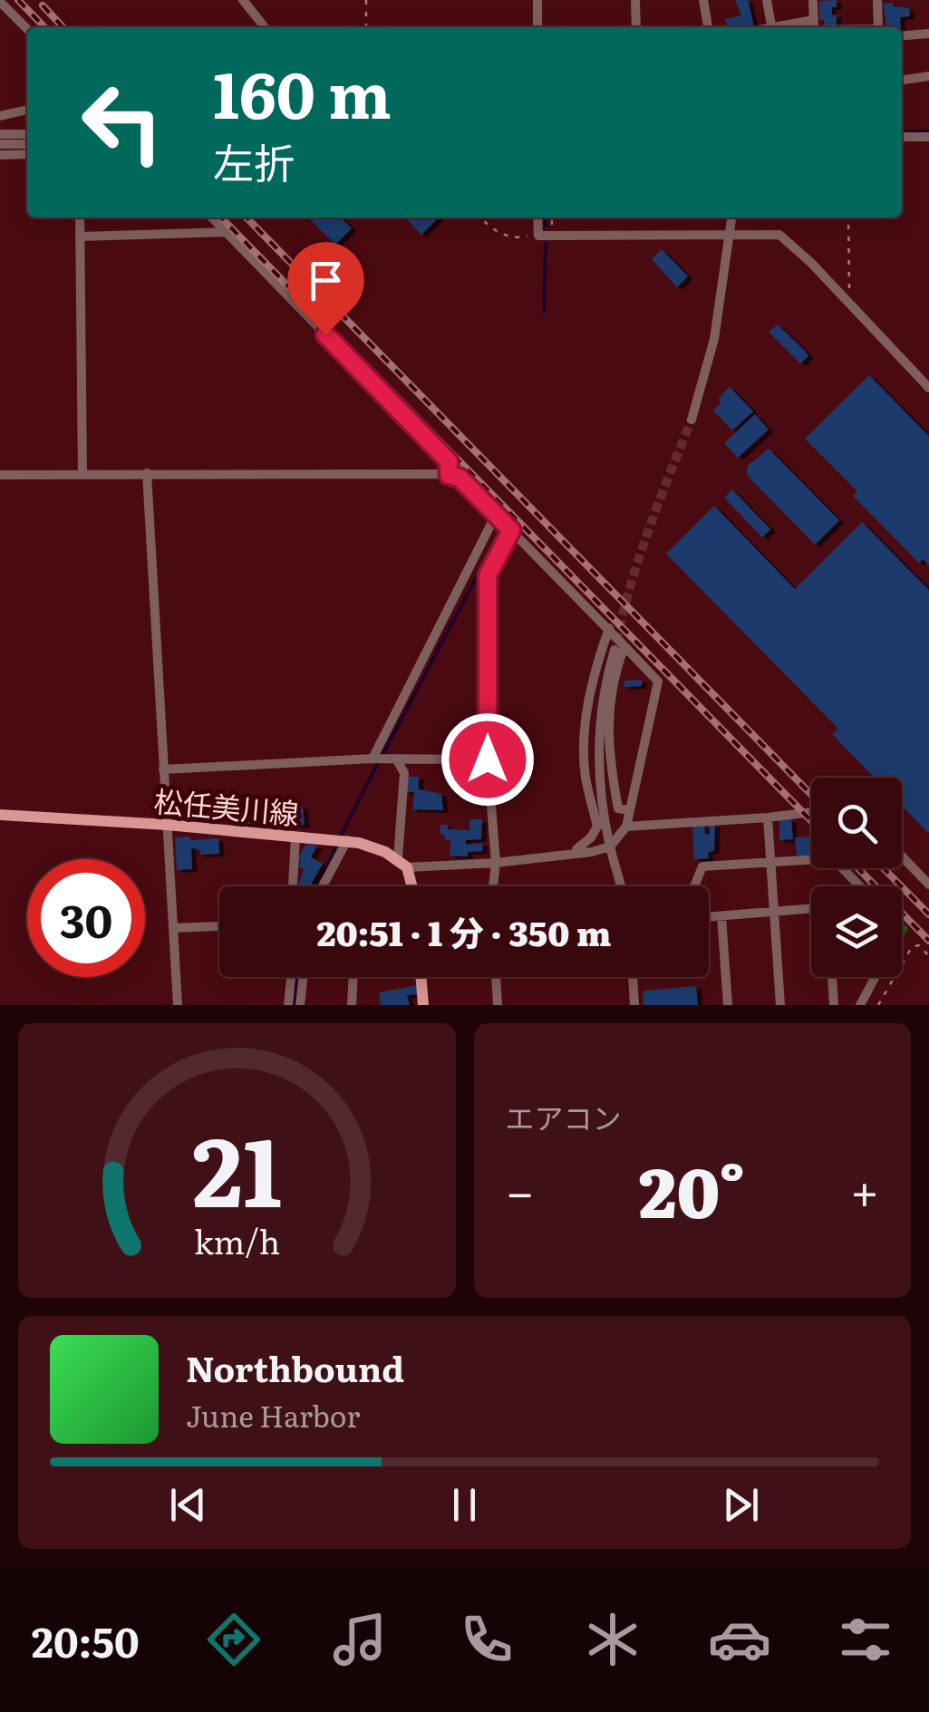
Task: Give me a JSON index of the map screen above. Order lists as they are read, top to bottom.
{
  "streets": {
    "main road": ["松任美川線"]
  },
  "page": {
    "turn": ["160 m", "左折"],
    "limit": "30",
    "trip": "20:51 · 1 分 · 350 m",
    "tile": "エアコン",
    "heat": ["−", "20°", "+"],
    "song": ["Northbound", "June Harbor"],
    "tabs": "20:50",
    "gauge": ["21", "km/h"]
  }
}
